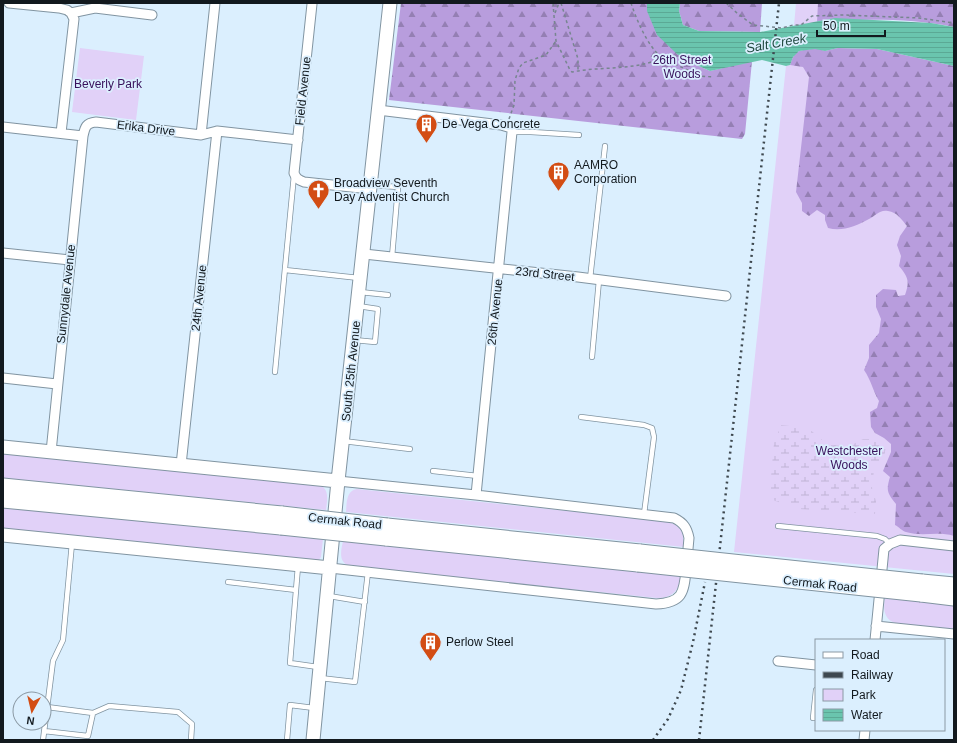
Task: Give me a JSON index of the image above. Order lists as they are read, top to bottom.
{
  "streets": {
    "main road": ["South 25th Avenue", "Cermak Road"],
    "street": [
      "Field Avenue",
      "Erika Drive",
      "23rd Street",
      "Sunnydale Avenue",
      "24th Avenue",
      "26th Avenue"
    ]
  },
  "crossings": [
    ["Field Avenue", "Erika Drive"],
    ["Erika Drive", "Sunnydale Avenue"],
    ["Erika Drive", "24th Avenue"],
    ["23rd Street", "26th Avenue"],
    ["23rd Street", "South 25th Avenue"]
  ],
  "water": ["Salt Creek"],
  "parks": ["26th Street Woods", "Beverly Park", "Westchester Woods"],
  "places": {
    "building": ["De Vega Concrete", "AAMRO Corporation", "Perlow Steel"],
    "church": ["Broadview Seventh Day Adventist Church"]
  },
  "legend": [
    "Road",
    "Railway",
    "Park",
    "Water"
  ],
  "scale_bar": "50 m",
  "north": "bottom"
}
